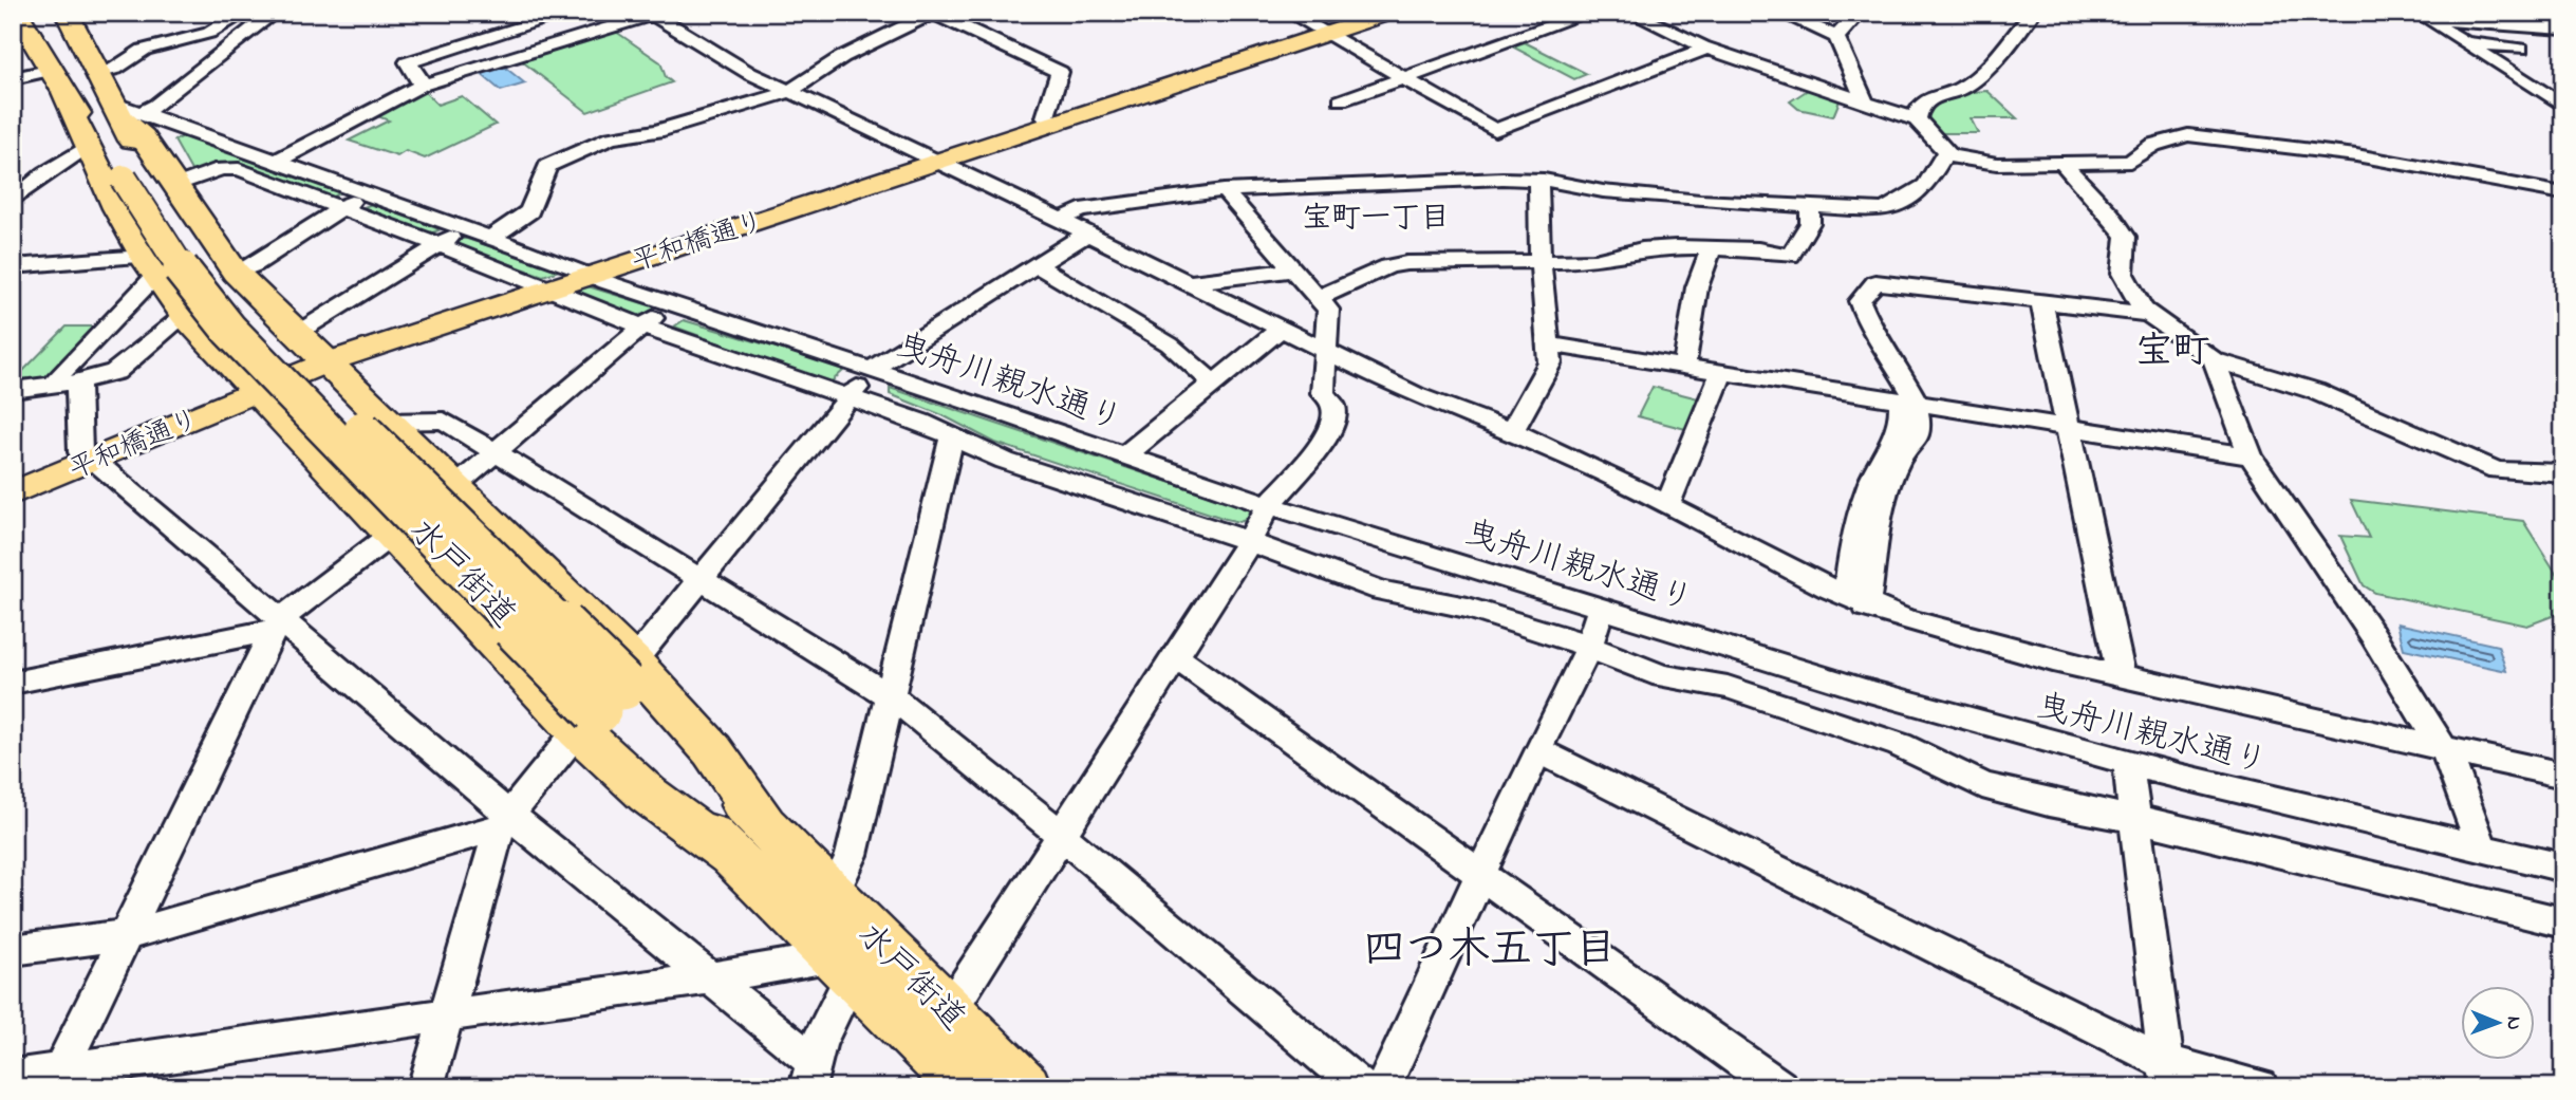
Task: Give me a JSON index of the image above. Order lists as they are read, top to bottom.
{
  "streets": {
    "highway": ["水戸街道"],
    "main road": ["平和橋通り"],
    "street": ["曳舟川親水通り"]
  },
  "crossings": [
    ["平和橋通り", "曳舟川親水通り"]
  ],
  "districts": ["宝町一丁目", "宝町", "四つ木五丁目"],
  "north": "right"
}
